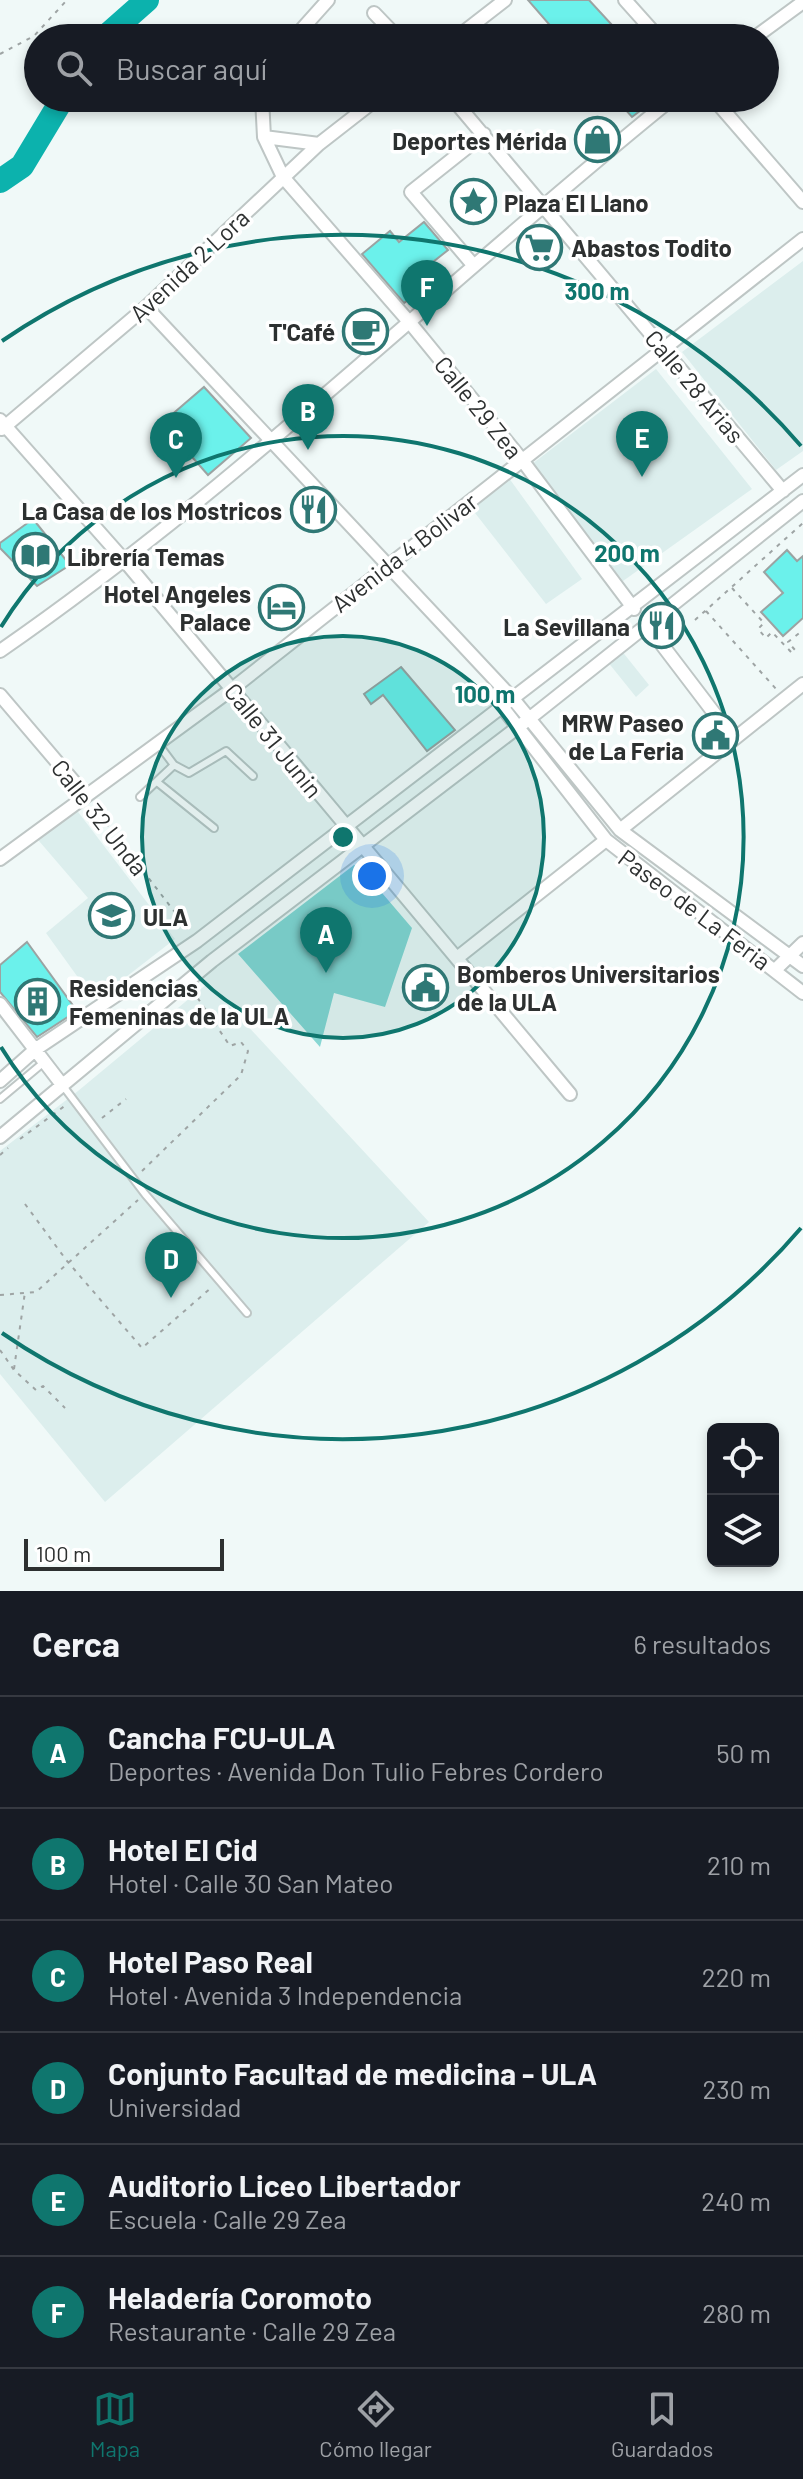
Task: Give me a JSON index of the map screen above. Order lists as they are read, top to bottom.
{
  "streets": {
    "street": [
      "Avenida 2 Lora",
      "Calle 28 Arias",
      "Calle 29 Zea",
      "Avenida 4 Bolivar",
      "Calle 31 Junin",
      "Calle 32 Unda",
      "Paseo de La Feria"
    ]
  },
  "crossings": [
    ["Avenida 2 Lora", "Calle 29 Zea"],
    ["Avenida 2 Lora", "Calle 31 Junin"],
    ["Avenida 2 Lora", "Paseo de La Feria"],
    ["Calle 28 Arias", "Avenida 4 Bolivar"],
    ["Calle 29 Zea", "Avenida 4 Bolivar"],
    ["Avenida 4 Bolivar", "Calle 31 Junin"],
    ["Avenida 4 Bolivar", "Calle 32 Unda"],
    ["Avenida 4 Bolivar", "Paseo de La Feria"]
  ],
  "places": {
    "shop": ["Deportes Mérida"],
    "place": ["Plaza El Llano"],
    "supermarket": ["Abastos Todito"],
    "cafe": ["T'Café"],
    "restaurant": ["La Casa de los Mostricos", "La Sevillana"],
    "library": ["Librería Temas"],
    "hotel": ["Hotel Angeles Palace"],
    "public building": ["MRW Paseo de La Feria", "Bomberos Universitarios de la ULA"],
    "school or university": ["ULA"],
    "building": ["Residencias Femeninas de la ULA"]
  },
  "scale_bar": "100 m",
  "page": {
    "search": "Buscar aquí",
    "pins": [
      "F",
      "B",
      "E",
      "C",
      "A",
      "D"
    ],
    "scale": "100 m",
    "heading": ["Cerca", "6 resultados"],
    "list": [
      {
        "mark": "A",
        "name": "Cancha FCU-ULA",
        "note": "Deportes · Avenida Don Tulio Febres Cordero",
        "value": "50 m"
      },
      {
        "mark": "B",
        "name": "Hotel El Cid",
        "note": "Hotel · Calle 30 San Mateo",
        "value": "210 m"
      },
      {
        "mark": "C",
        "name": "Hotel Paso Real",
        "note": "Hotel · Avenida 3 Independencia",
        "value": "220 m"
      },
      {
        "mark": "D",
        "name": "Conjunto Facultad de medicina - ULA",
        "note": "Universidad",
        "value": "230 m"
      },
      {
        "mark": "E",
        "name": "Auditorio Liceo Libertador",
        "note": "Escuela · Calle 29 Zea",
        "value": "240 m"
      },
      {
        "mark": "F",
        "name": "Heladería Coromoto",
        "note": "Restaurante · Calle 29 Zea",
        "value": "280 m"
      }
    ],
    "nav": ["Mapa", "Cómo llegar", "Guardados"]
  },
  "rings": ["300 m", "200 m", "100 m"]
}
